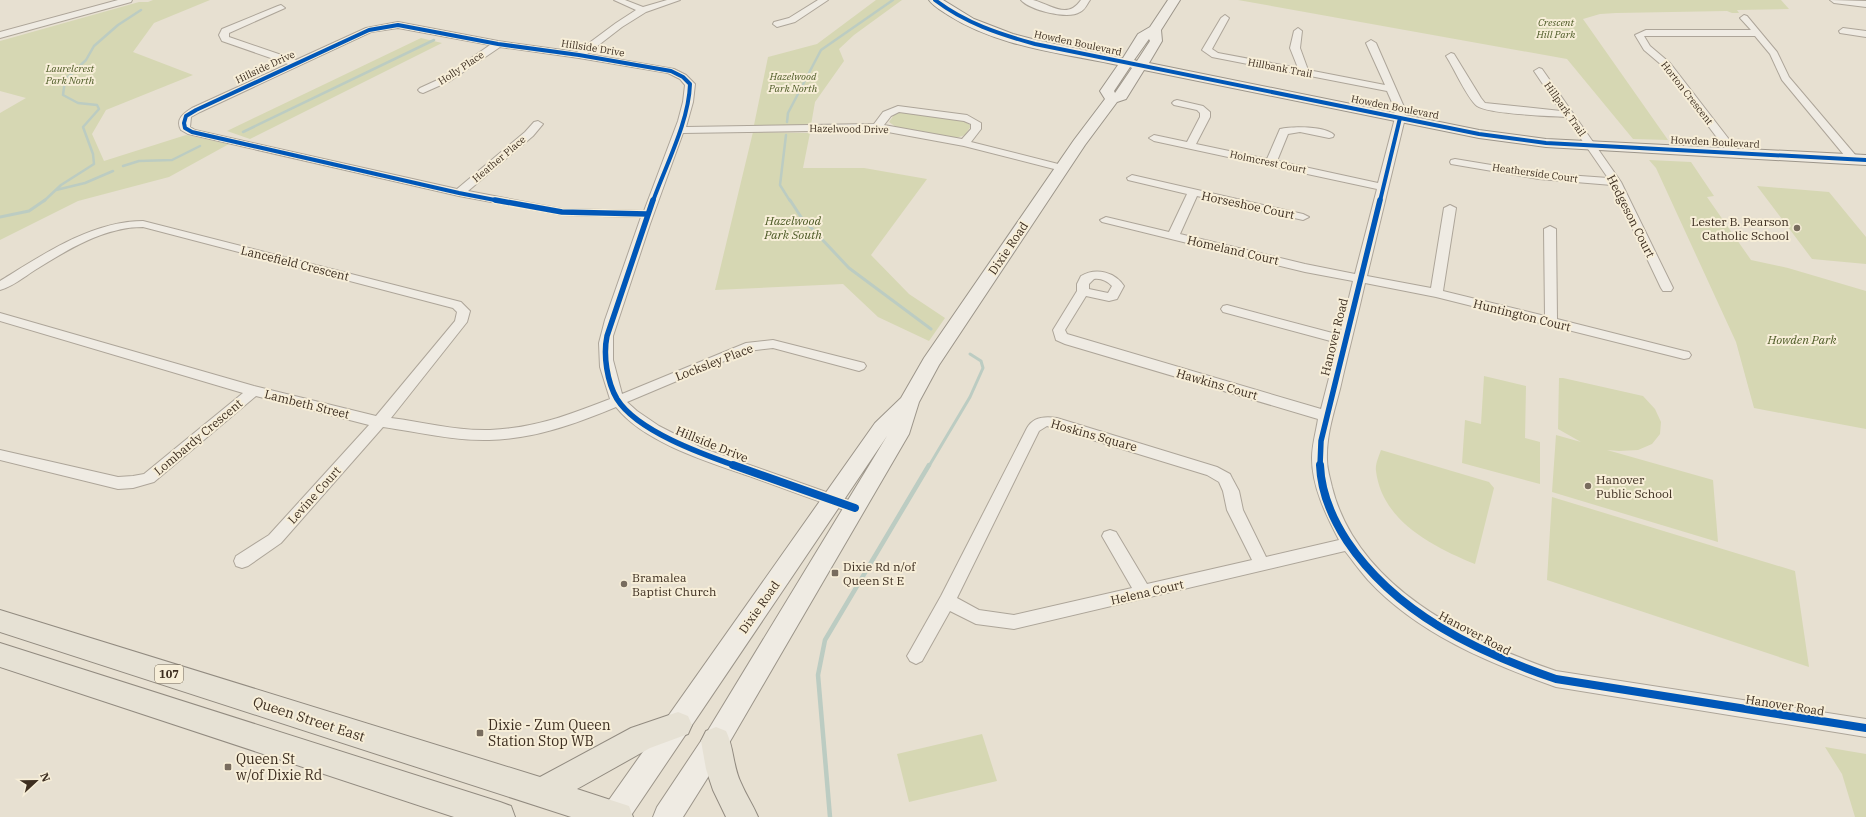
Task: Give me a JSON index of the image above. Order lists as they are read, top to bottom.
{
  "streets": {
    "main road": [
      "Howden Boulevard",
      "Dixie Road",
      "107",
      "Queen Street East"
    ],
    "street": [
      "Hillside Drive",
      "Holly Place",
      "Hillbank Trail",
      "Horton Crescent",
      "Hillpark Trail",
      "Hazelwood Drive",
      "Heather Place",
      "Holmcrest Court",
      "Heatherside Court",
      "Horseshoe Court",
      "Hedgeson Court",
      "Homeland Court",
      "Lancefield Crescent",
      "Huntington Court",
      "Hanover Road",
      "Locksley Place",
      "Hawkins Court",
      "Lambeth Street",
      "Hoskins Square",
      "Lombardy Crescent",
      "Levine Court",
      "Helena Court"
    ]
  },
  "crossings": [
    ["Howden Boulevard", "Horton Crescent"],
    ["Howden Boulevard", "Hillpark Trail"],
    ["Howden Boulevard", "Hedgeson Court"],
    ["Howden Boulevard", "Dixie Road"],
    ["Howden Boulevard", "Hanover Road"],
    ["Hillside Drive", "Holly Place"],
    ["Hillside Drive", "Hazelwood Drive"],
    ["Hillside Drive", "Heather Place"],
    ["Hillside Drive", "Dixie Road"],
    ["Hillside Drive", "Locksley Place"],
    ["Hillside Drive", "Lambeth Street"],
    ["Hillpark Trail", "Hedgeson Court"],
    ["Hazelwood Drive", "Dixie Road"],
    ["Holmcrest Court", "Hanover Road"],
    ["Heatherside Court", "Hedgeson Court"],
    ["Horseshoe Court", "Homeland Court"],
    ["Dixie Road", "Queen Street East"],
    ["Homeland Court", "Huntington Court"],
    ["Homeland Court", "Hanover Road"],
    ["Lancefield Crescent", "Lambeth Street"],
    ["Lancefield Crescent", "Levine Court"],
    ["Huntington Court", "Hanover Road"],
    ["Hanover Road", "Hawkins Court"],
    ["Hanover Road", "Helena Court"],
    ["Locksley Place", "Lambeth Street"],
    ["Lambeth Street", "Lombardy Crescent"],
    ["Lambeth Street", "Levine Court"],
    ["Hoskins Square", "Helena Court"]
  ],
  "parks": [
    "Crescent Hill Park",
    "Laurelcrest Park North",
    "Hazelwood Park North",
    "Hazelwood Park South",
    "Howden Park"
  ],
  "places": {
    "other": ["Lester B. Pearson Catholic School", "Hanover Public School", "Bramalea Baptist Church"],
    "transit": ["Dixie Rd n/of Queen St E", "Dixie - Zum Queen Station Stop WB", "Queen St w/of Dixie Rd"]
  },
  "north": "right"
}
